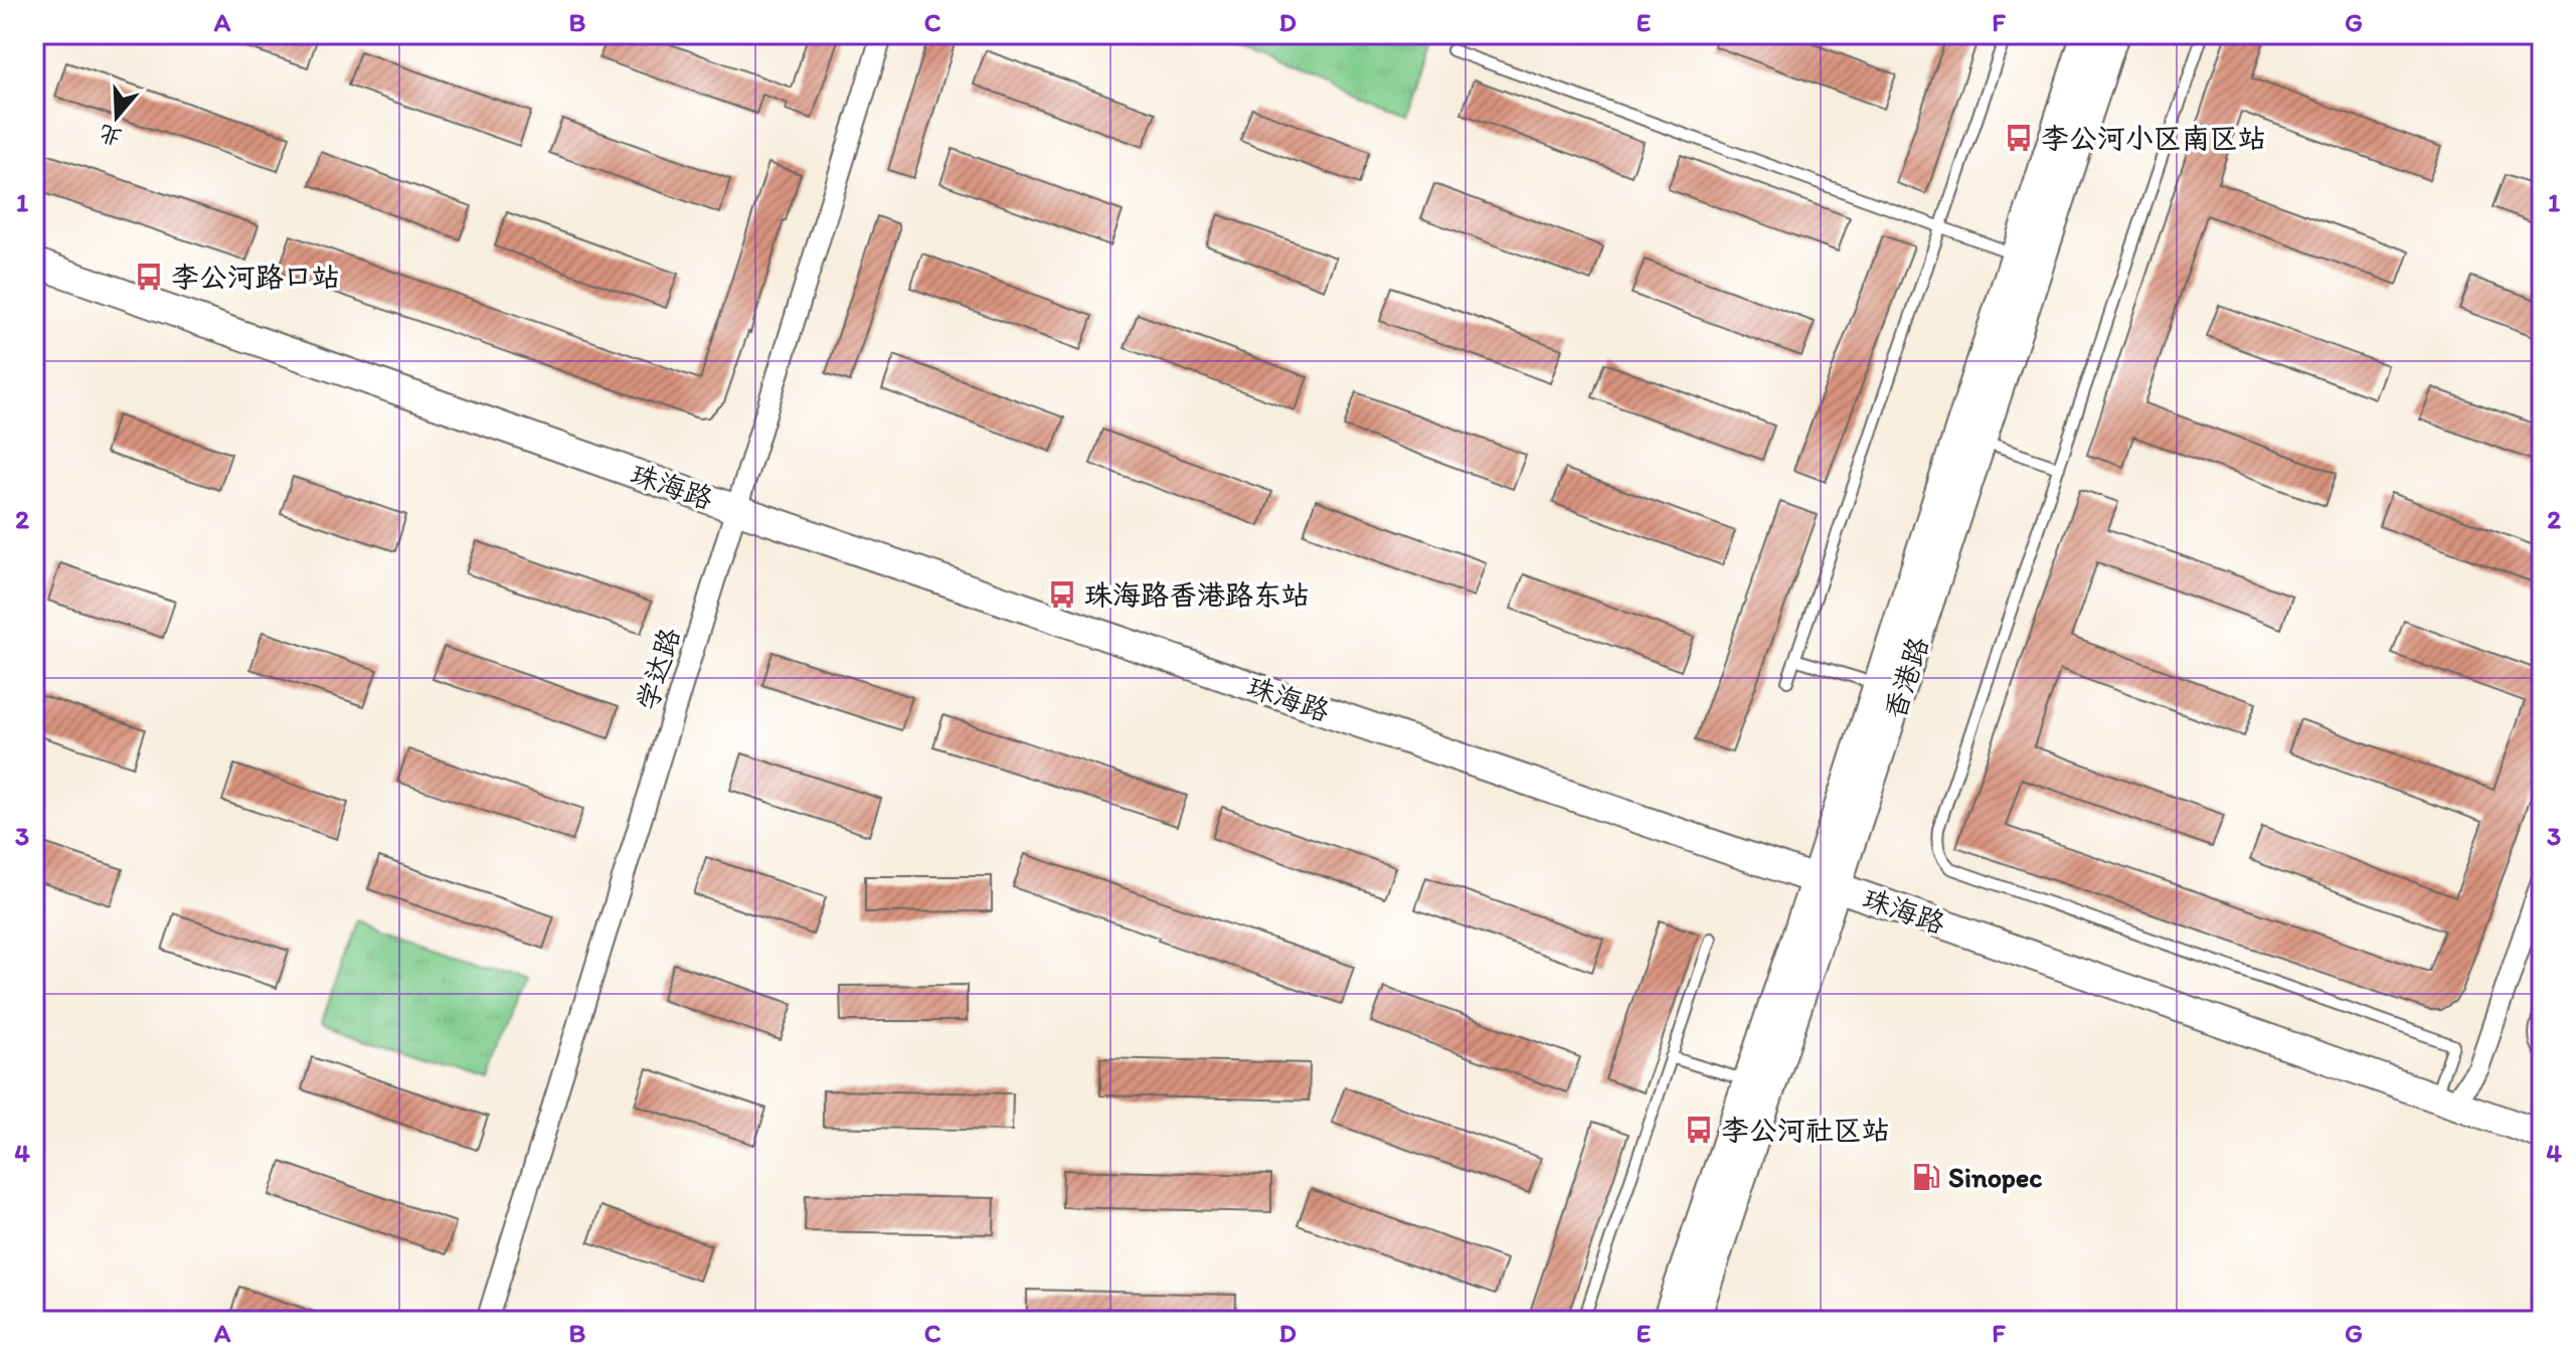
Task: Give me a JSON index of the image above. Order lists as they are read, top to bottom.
{
  "streets": {
    "main road": ["珠海路", "香港路"],
    "street": ["学达路"]
  },
  "crossings": [
    ["珠海路", "学达路"],
    ["珠海路", "香港路"]
  ],
  "places": {
    "bus stop": [
      "李公河小区南区站",
      "李公河路口站",
      "珠海路香港路东站",
      "李公河社区站"
    ],
    "fuel station": ["Sinopec"]
  },
  "north": "bottom",
  "grid": {
    "columns": [
      "A",
      "B",
      "C",
      "D",
      "E",
      "F",
      "G"
    ],
    "rows": [
      "1",
      "2",
      "3",
      "4"
    ]
  }
}
